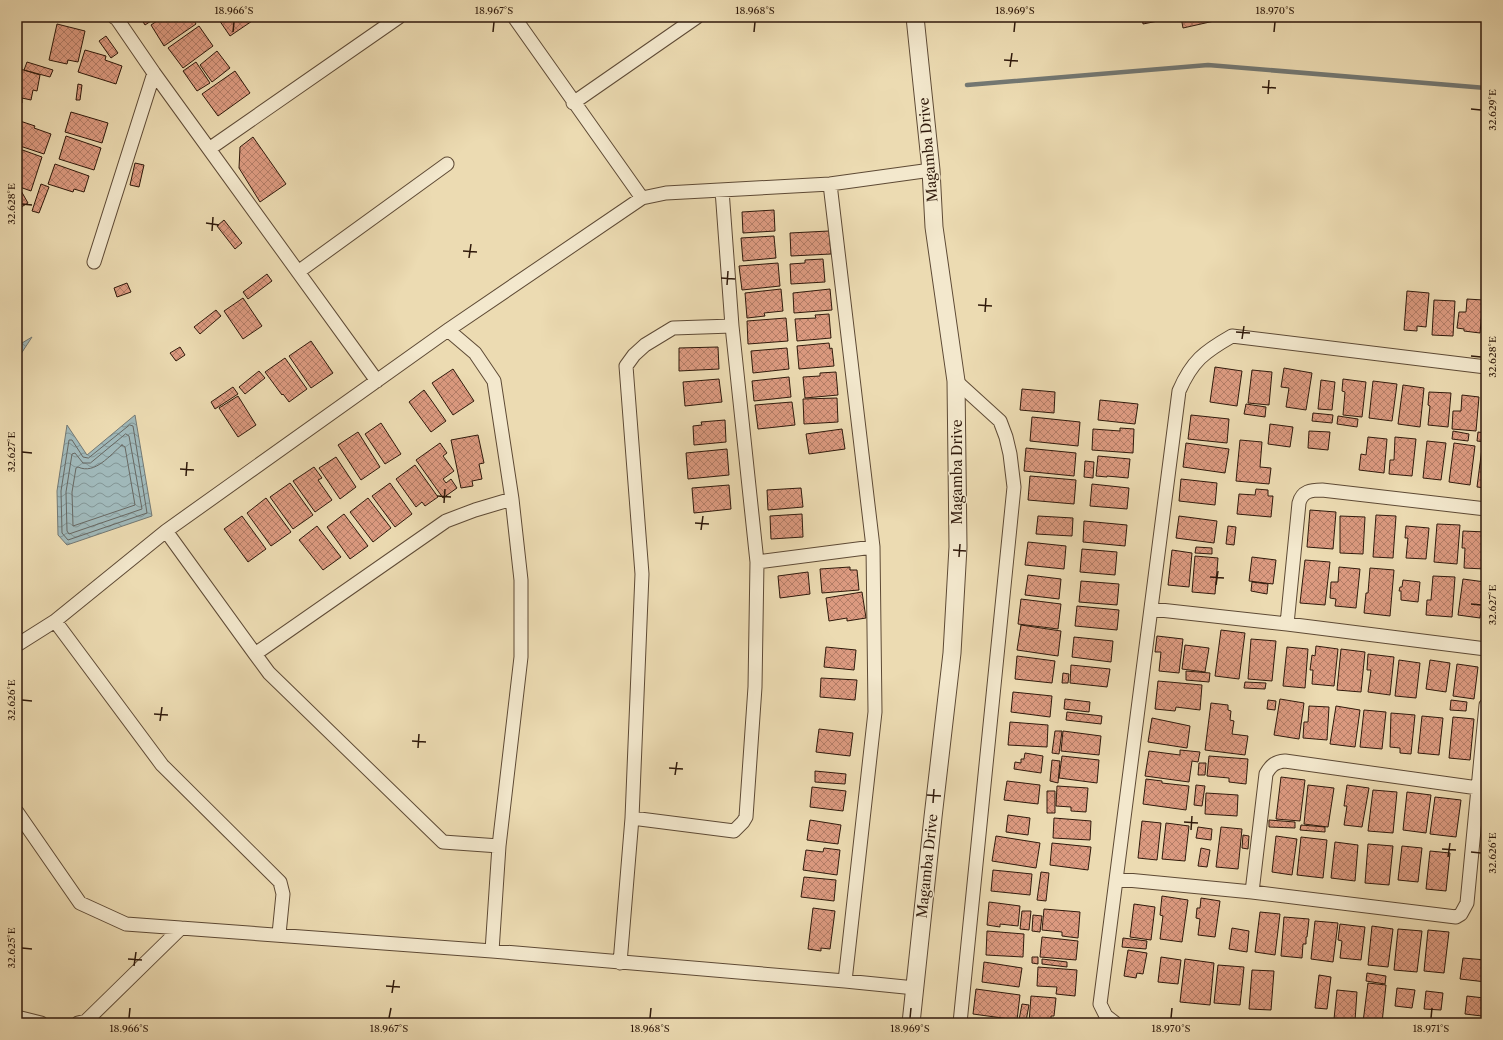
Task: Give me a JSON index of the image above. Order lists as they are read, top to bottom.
{
  "streets": {
    "street": ["Magamba Drive"]
  },
  "coordinates": [
    "18.966°S",
    "18.967°S",
    "18.968°S",
    "18.969°S",
    "18.970°S",
    "32.629°E",
    "32.628°E",
    "32.627°E",
    "32.626°E",
    "32.625°E",
    "18.971°S"
  ]
}
